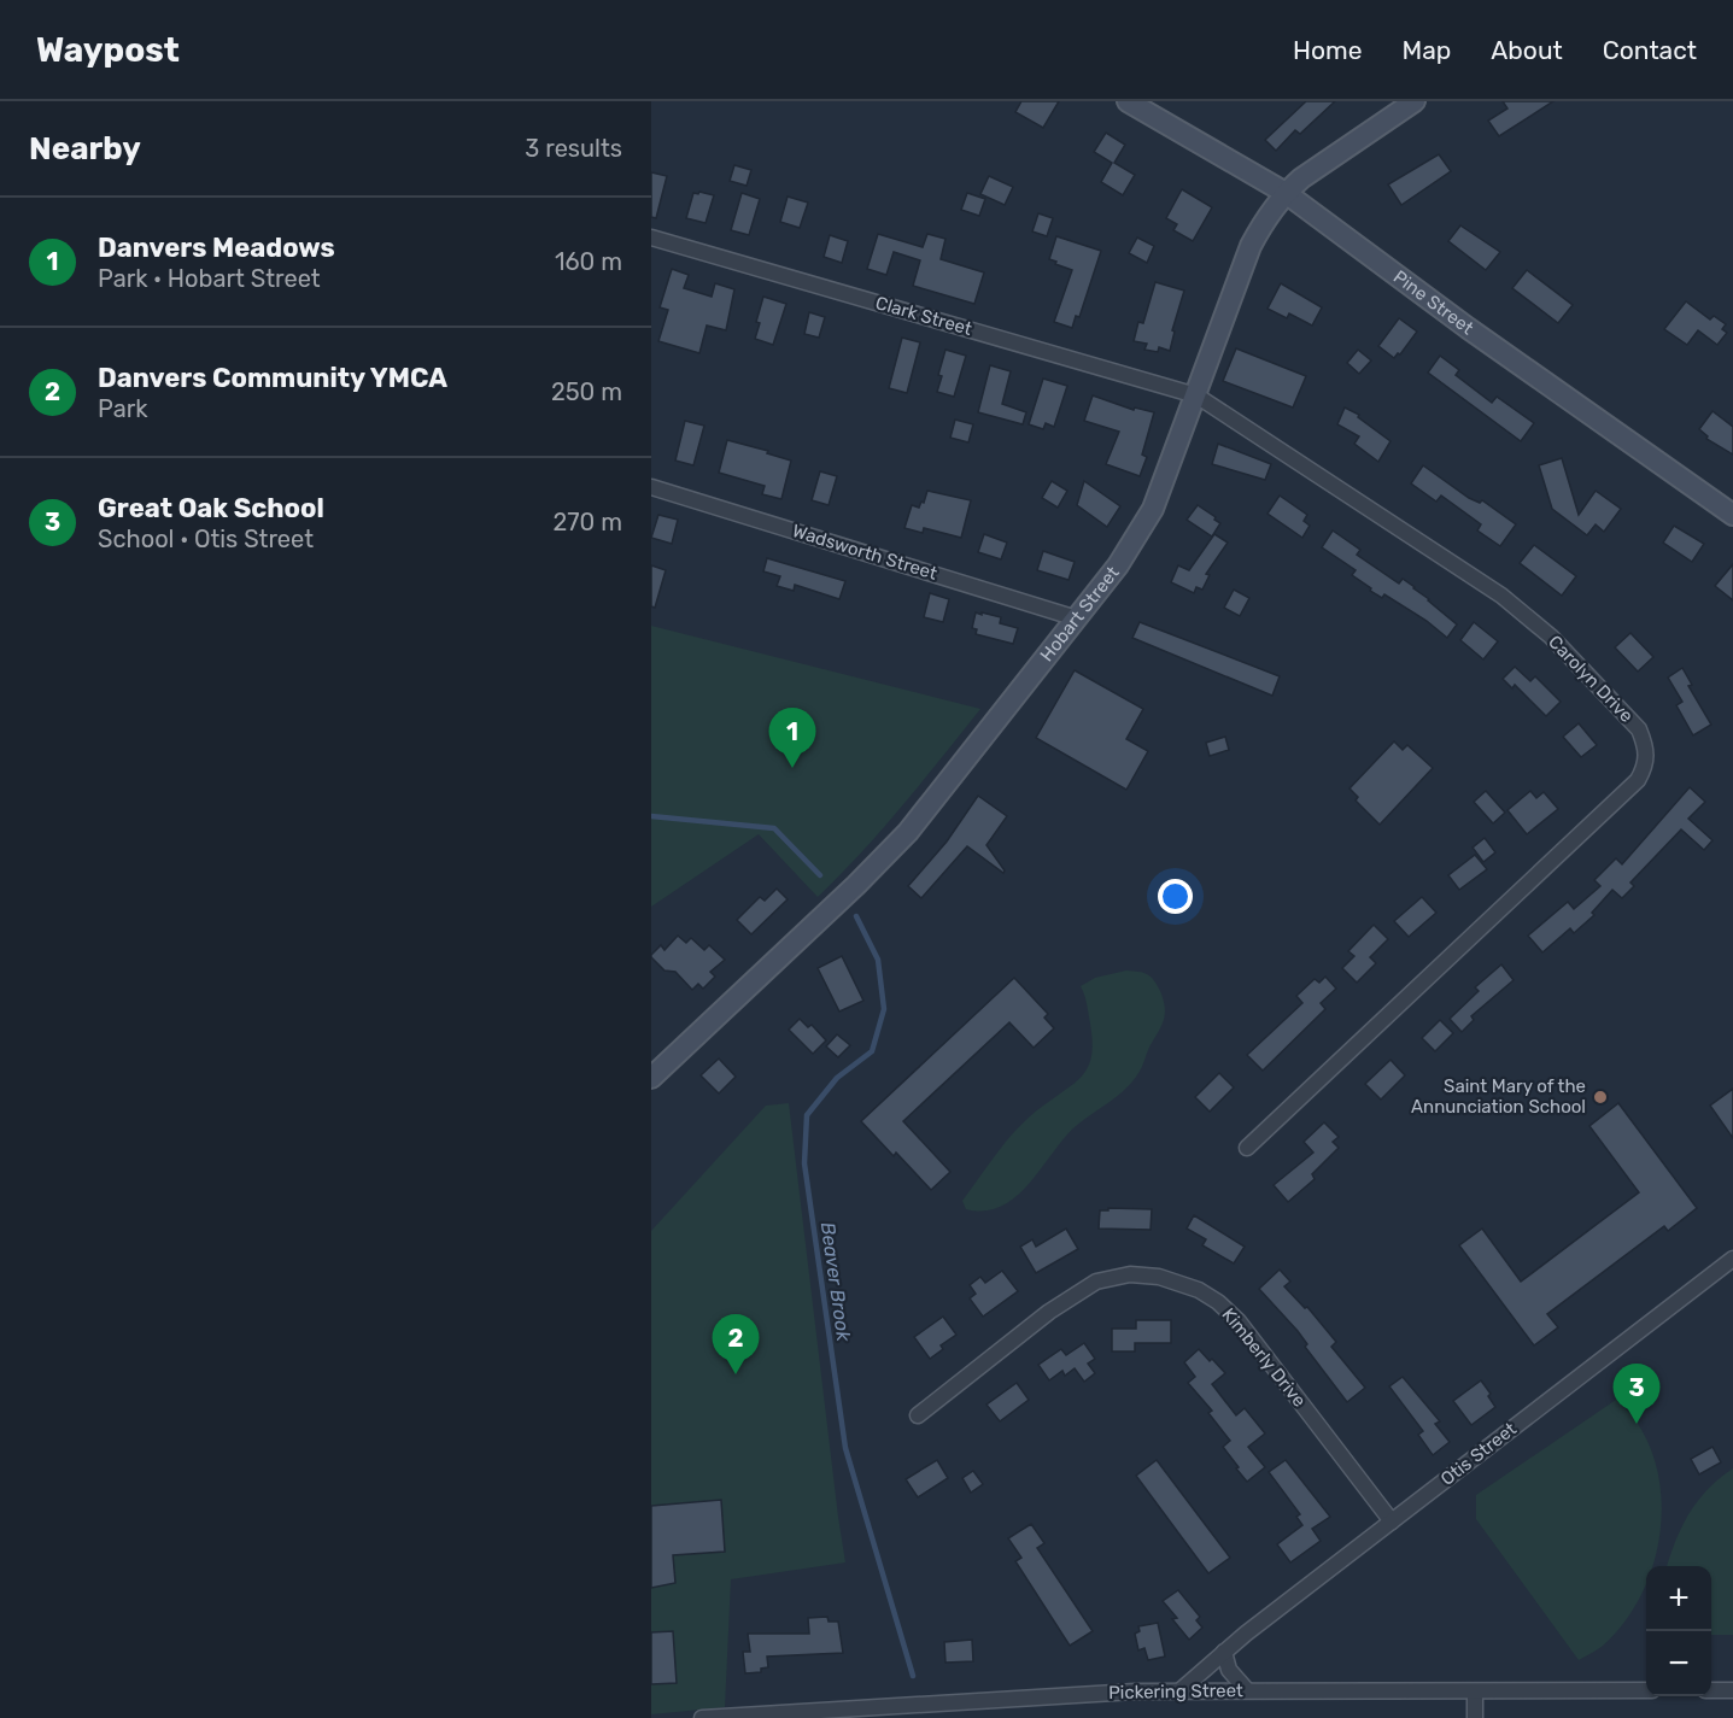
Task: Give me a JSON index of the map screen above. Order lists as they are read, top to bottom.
{
  "streets": {
    "main road": ["Pine Street", "Hobart Street"],
    "street": [
      "Clark Street",
      "Wadsworth Street",
      "Carolyn Drive",
      "Kimberly Drive",
      "Otis Street",
      "Pickering Street"
    ]
  },
  "crossings": [
    ["Pine Street", "Hobart Street"],
    ["Clark Street", "Hobart Street"],
    ["Clark Street", "Carolyn Drive"],
    ["Wadsworth Street", "Hobart Street"],
    ["Hobart Street", "Carolyn Drive"],
    ["Kimberly Drive", "Otis Street"],
    ["Otis Street", "Pickering Street"]
  ],
  "water": ["Beaver Brook"],
  "places": ["Saint Mary of the Annunciation School"],
  "page": {
    "header": "Waypost",
    "nav": [
      "Home",
      "Map",
      "About",
      "Contact"
    ],
    "heading": ["Nearby", "3 results"],
    "list": [
      {
        "mark": "1",
        "name": "Danvers Meadows",
        "note": "Park · Hobart Street",
        "value": "160 m"
      },
      {
        "mark": "2",
        "name": "Danvers Community YMCA",
        "note": "Park",
        "value": "250 m"
      },
      {
        "mark": "3",
        "name": "Great Oak School",
        "note": "School · Otis Street",
        "value": "270 m"
      }
    ],
    "pins": ["1", "2", "3"],
    "map_buttons": ["+", "−"]
  }
}
